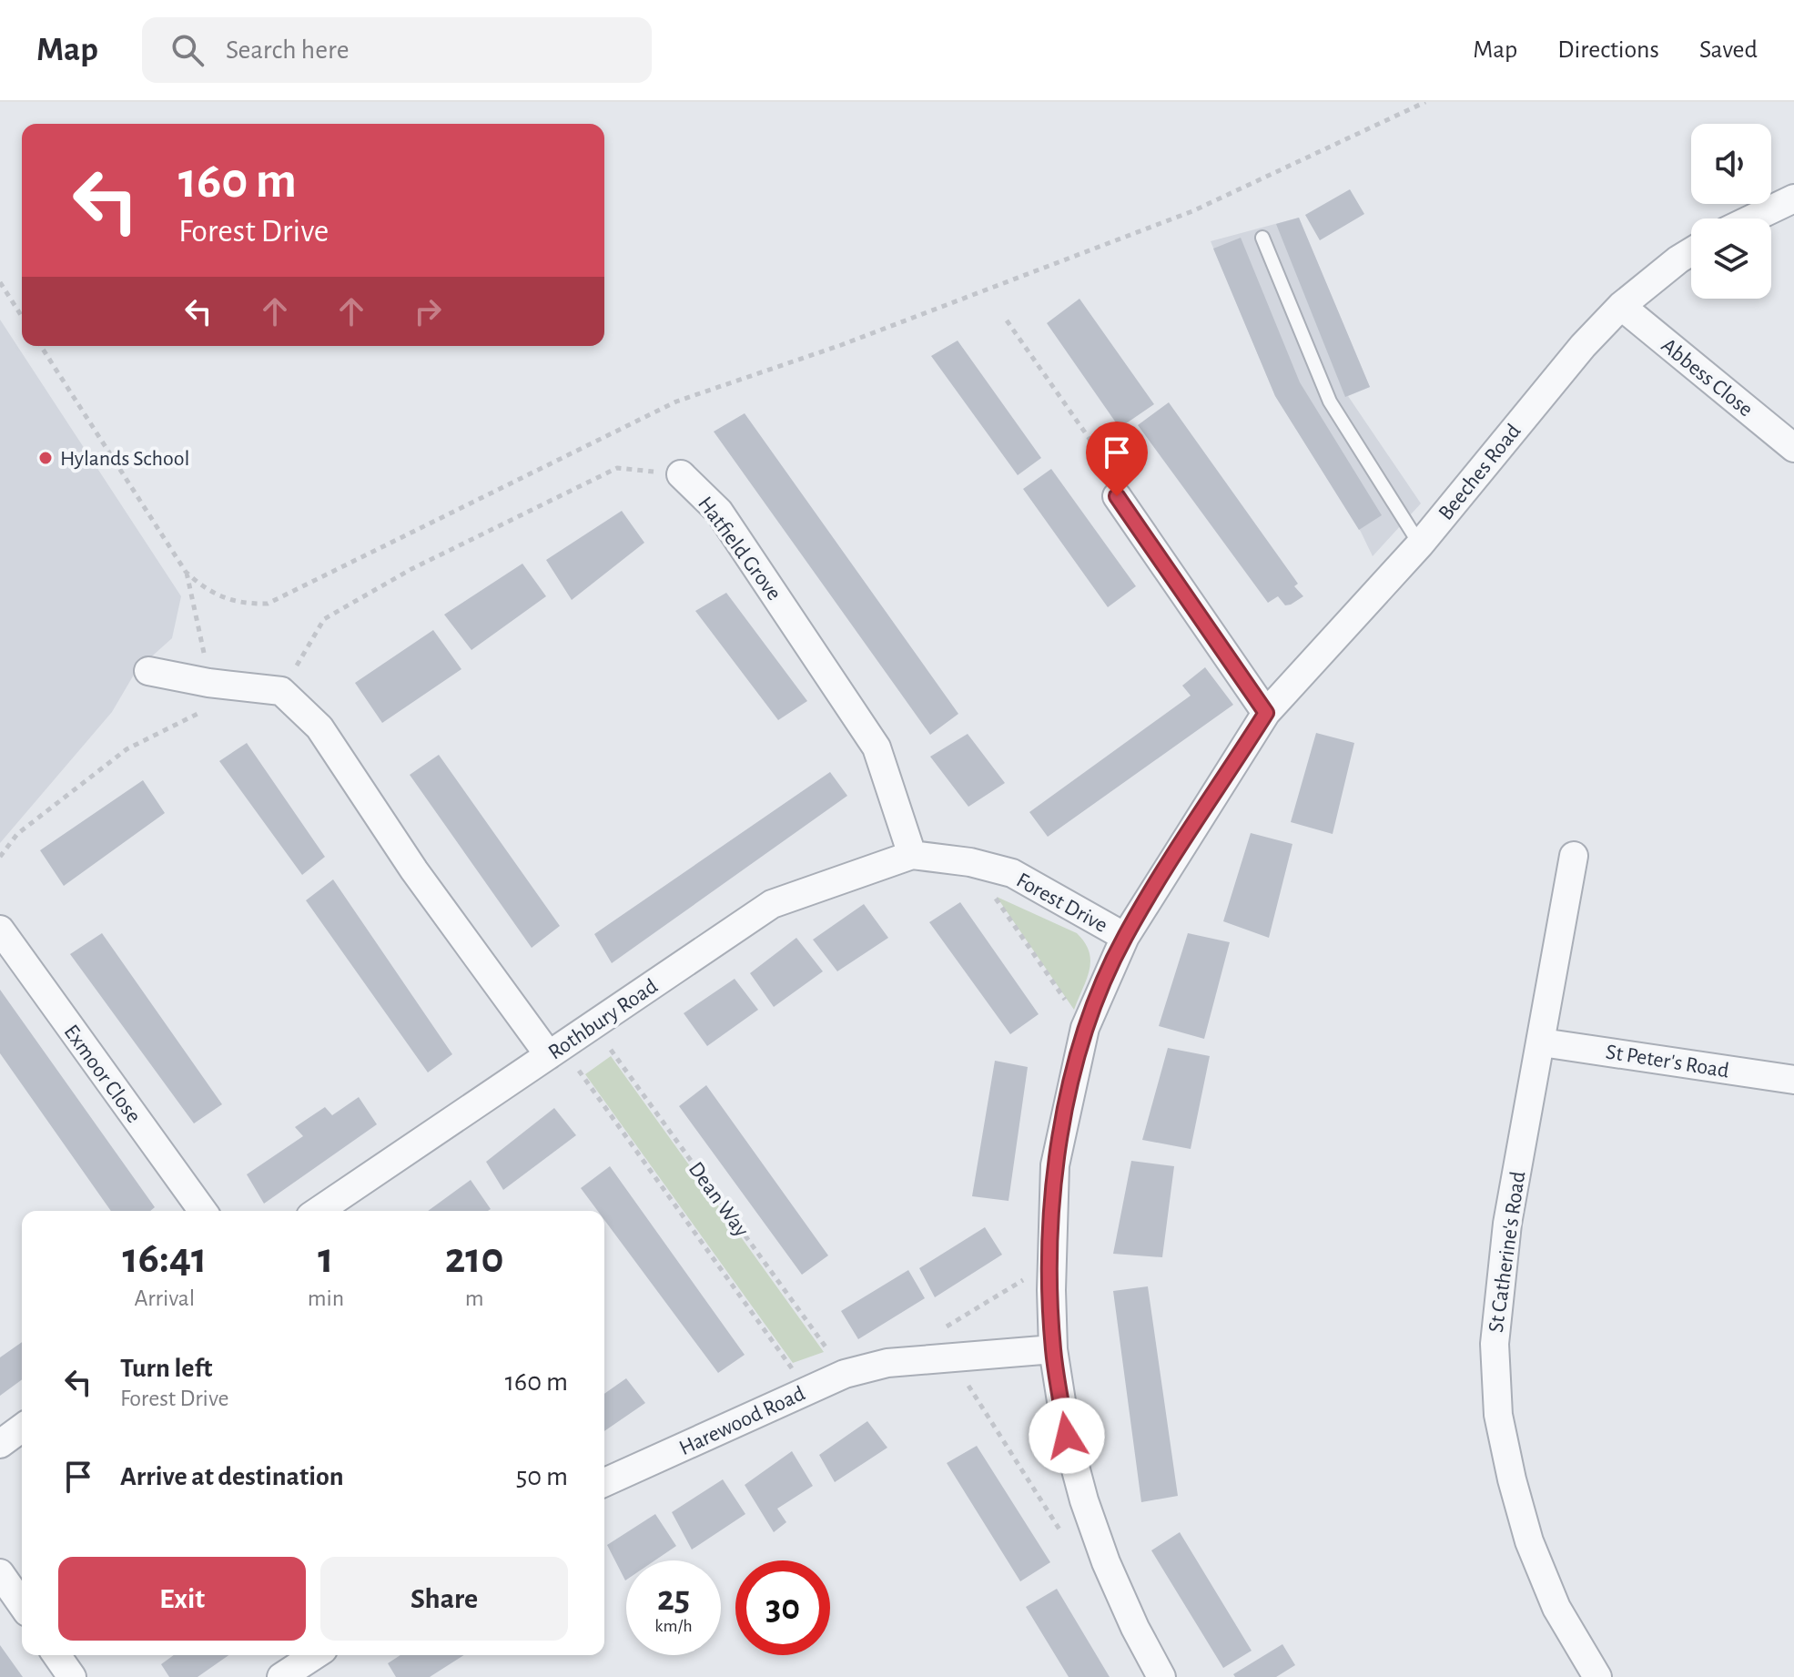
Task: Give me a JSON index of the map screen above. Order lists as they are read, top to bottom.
{
  "streets": {
    "street": [
      "Abbess Close",
      "Beeches Road",
      "Hatfield Grove",
      "Forest Drive",
      "Rothbury Road",
      "St Peter's Road",
      "Exmoor Close",
      "St Catherine's Road",
      "Harewood Road"
    ],
    "path": ["Dean Way"]
  },
  "crossings": [
    ["Abbess Close", "Beeches Road"],
    ["Beeches Road", "Forest Drive"],
    ["Hatfield Grove", "Forest Drive"],
    ["Hatfield Grove", "Rothbury Road"],
    ["Forest Drive", "Rothbury Road"],
    ["Forest Drive", "Harewood Road"],
    ["Rothbury Road", "Dean Way"],
    ["St Peter's Road", "St Catherine's Road"],
    ["Dean Way", "Harewood Road"]
  ],
  "places": ["Hylands School"],
  "page": {
    "header": "Map",
    "search": "Search here",
    "nav": ["Map", "Directions", "Saved"],
    "turn": ["160 m", "Forest Drive"],
    "eta": [
      "16:41",
      "Arrival",
      "1",
      "min",
      "210",
      "m"
    ],
    "list": [
      {
        "name": "Turn left",
        "note": "Forest Drive",
        "value": "160 m"
      },
      {
        "name": "Arrive at destination",
        "value": "50 m"
      }
    ],
    "buttons": ["Exit", "Share"],
    "speed": "25 km/h",
    "limit": "30"
  }
}
